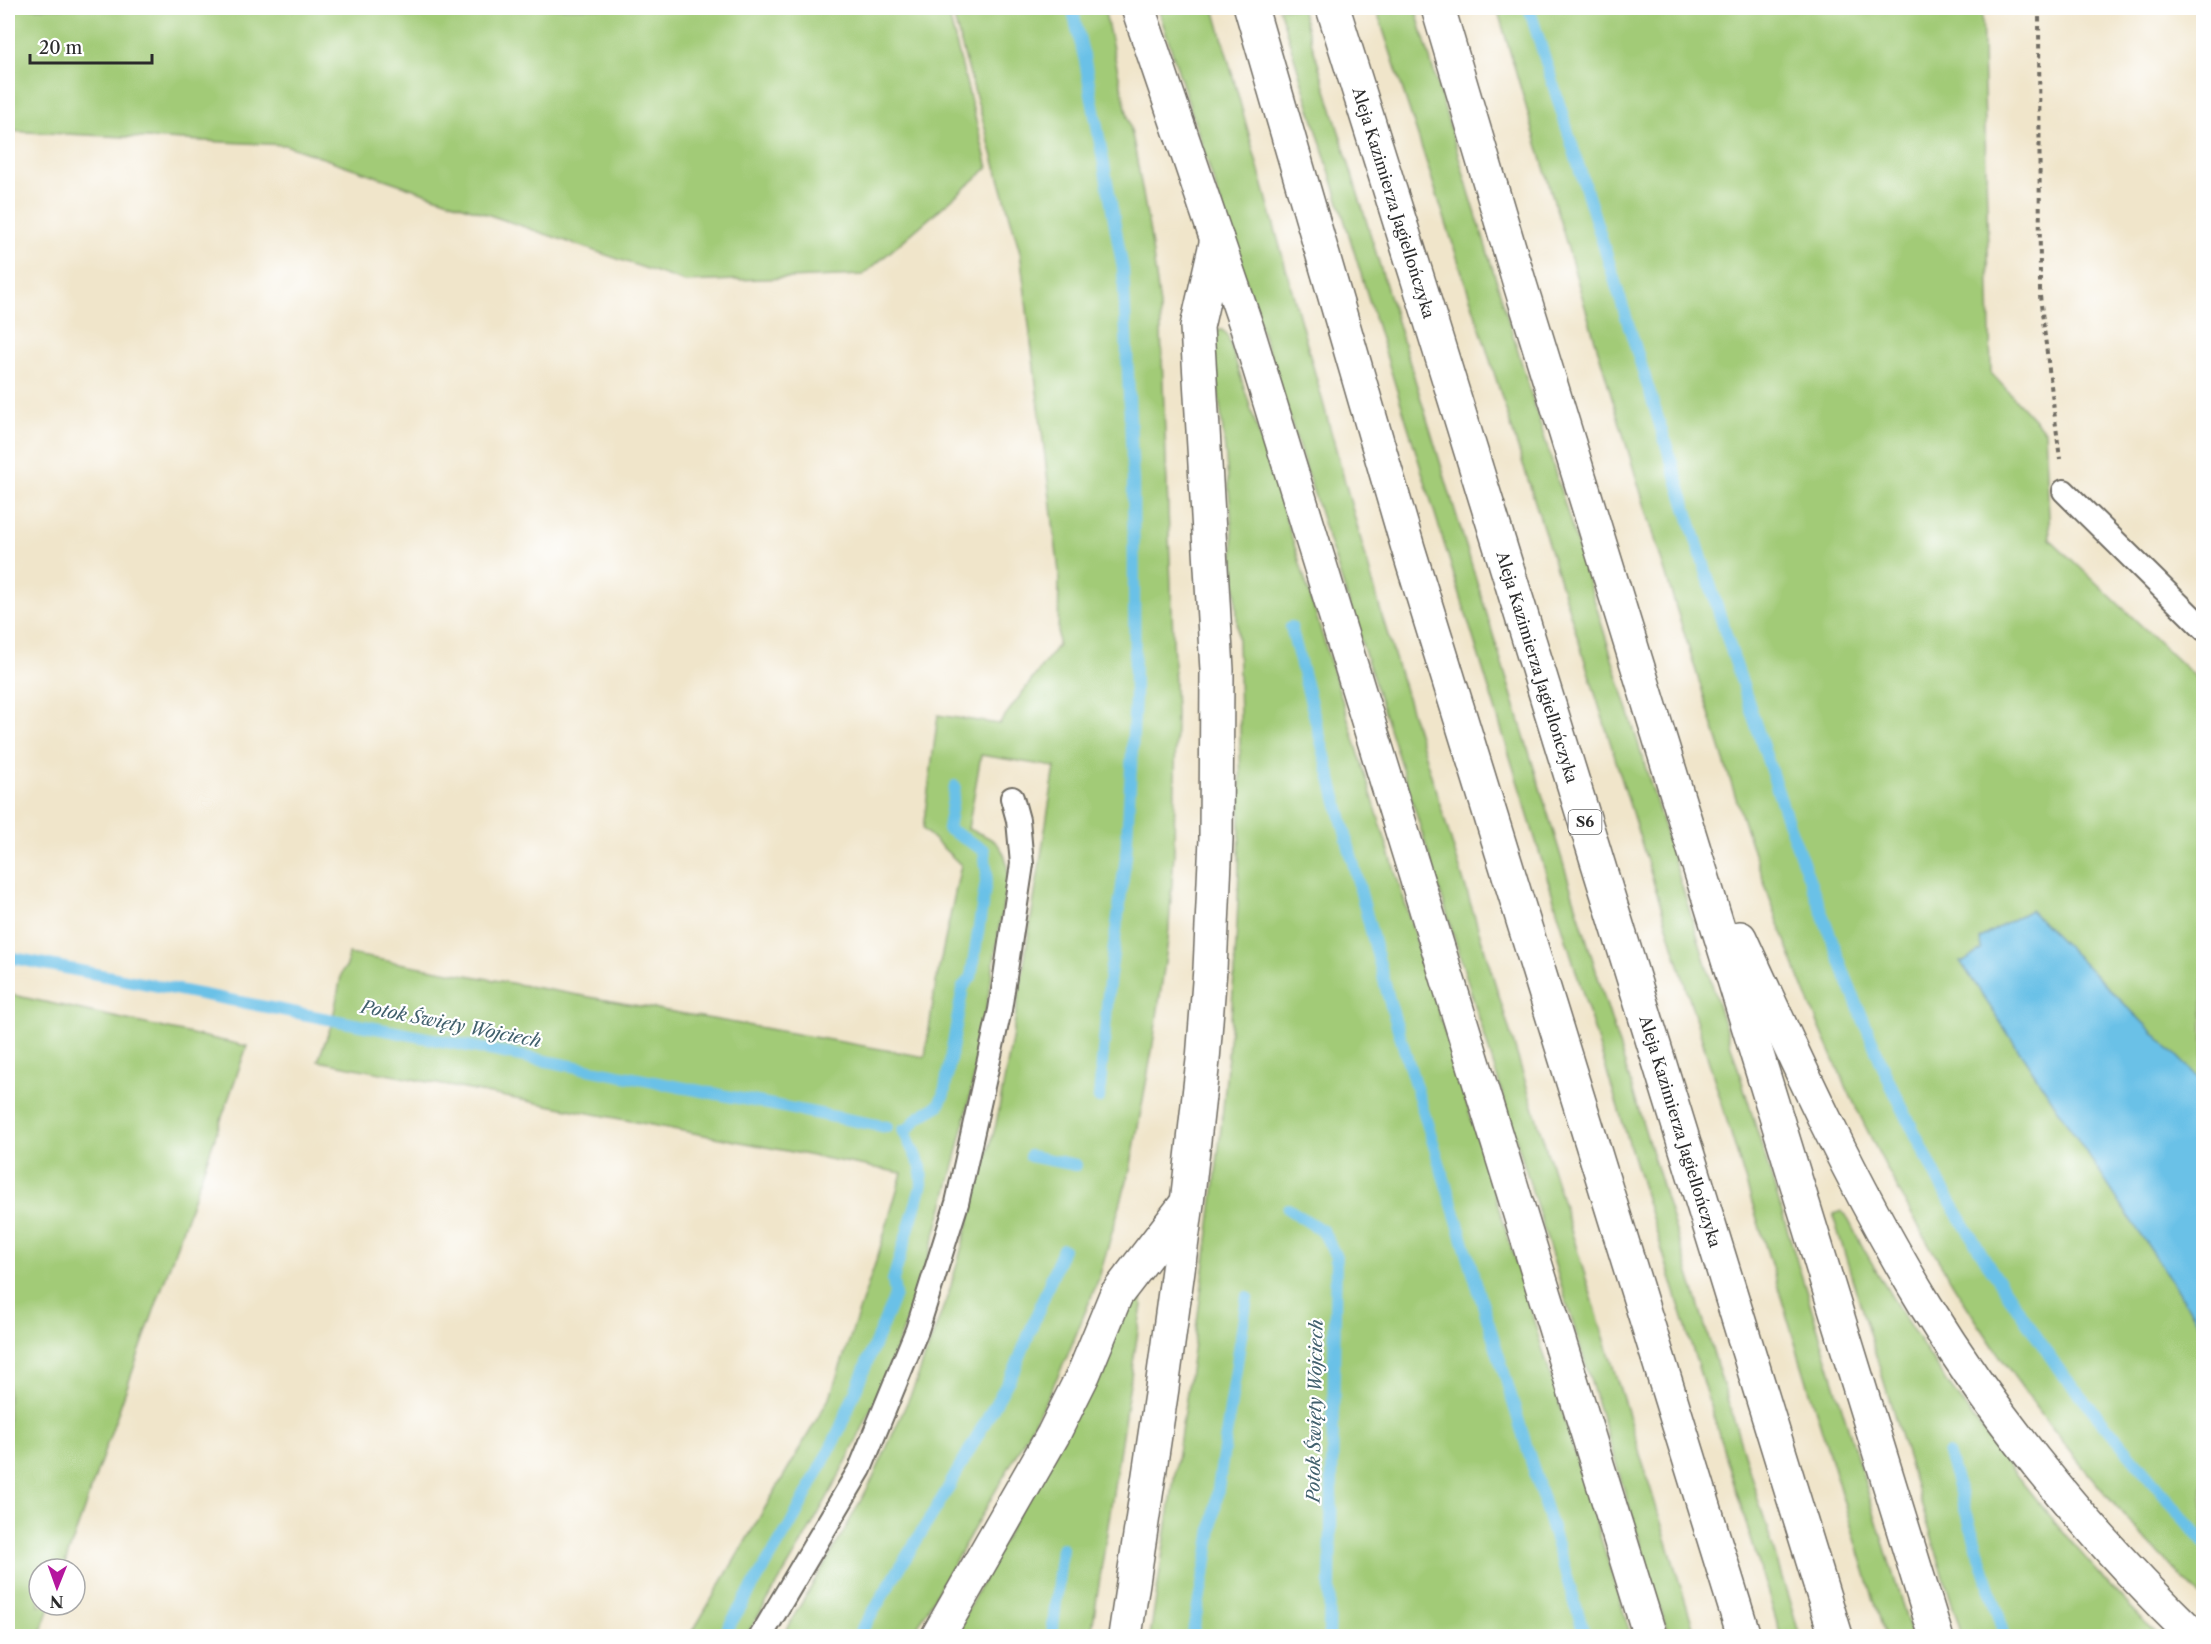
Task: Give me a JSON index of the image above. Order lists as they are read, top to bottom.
{
  "streets": {
    "highway": ["Aleja Kazimierza Jagiellończyka", "S6"]
  },
  "water": ["Potok Święty Wojciech"],
  "scale_bar": "20 m",
  "north": "bottom"
}
